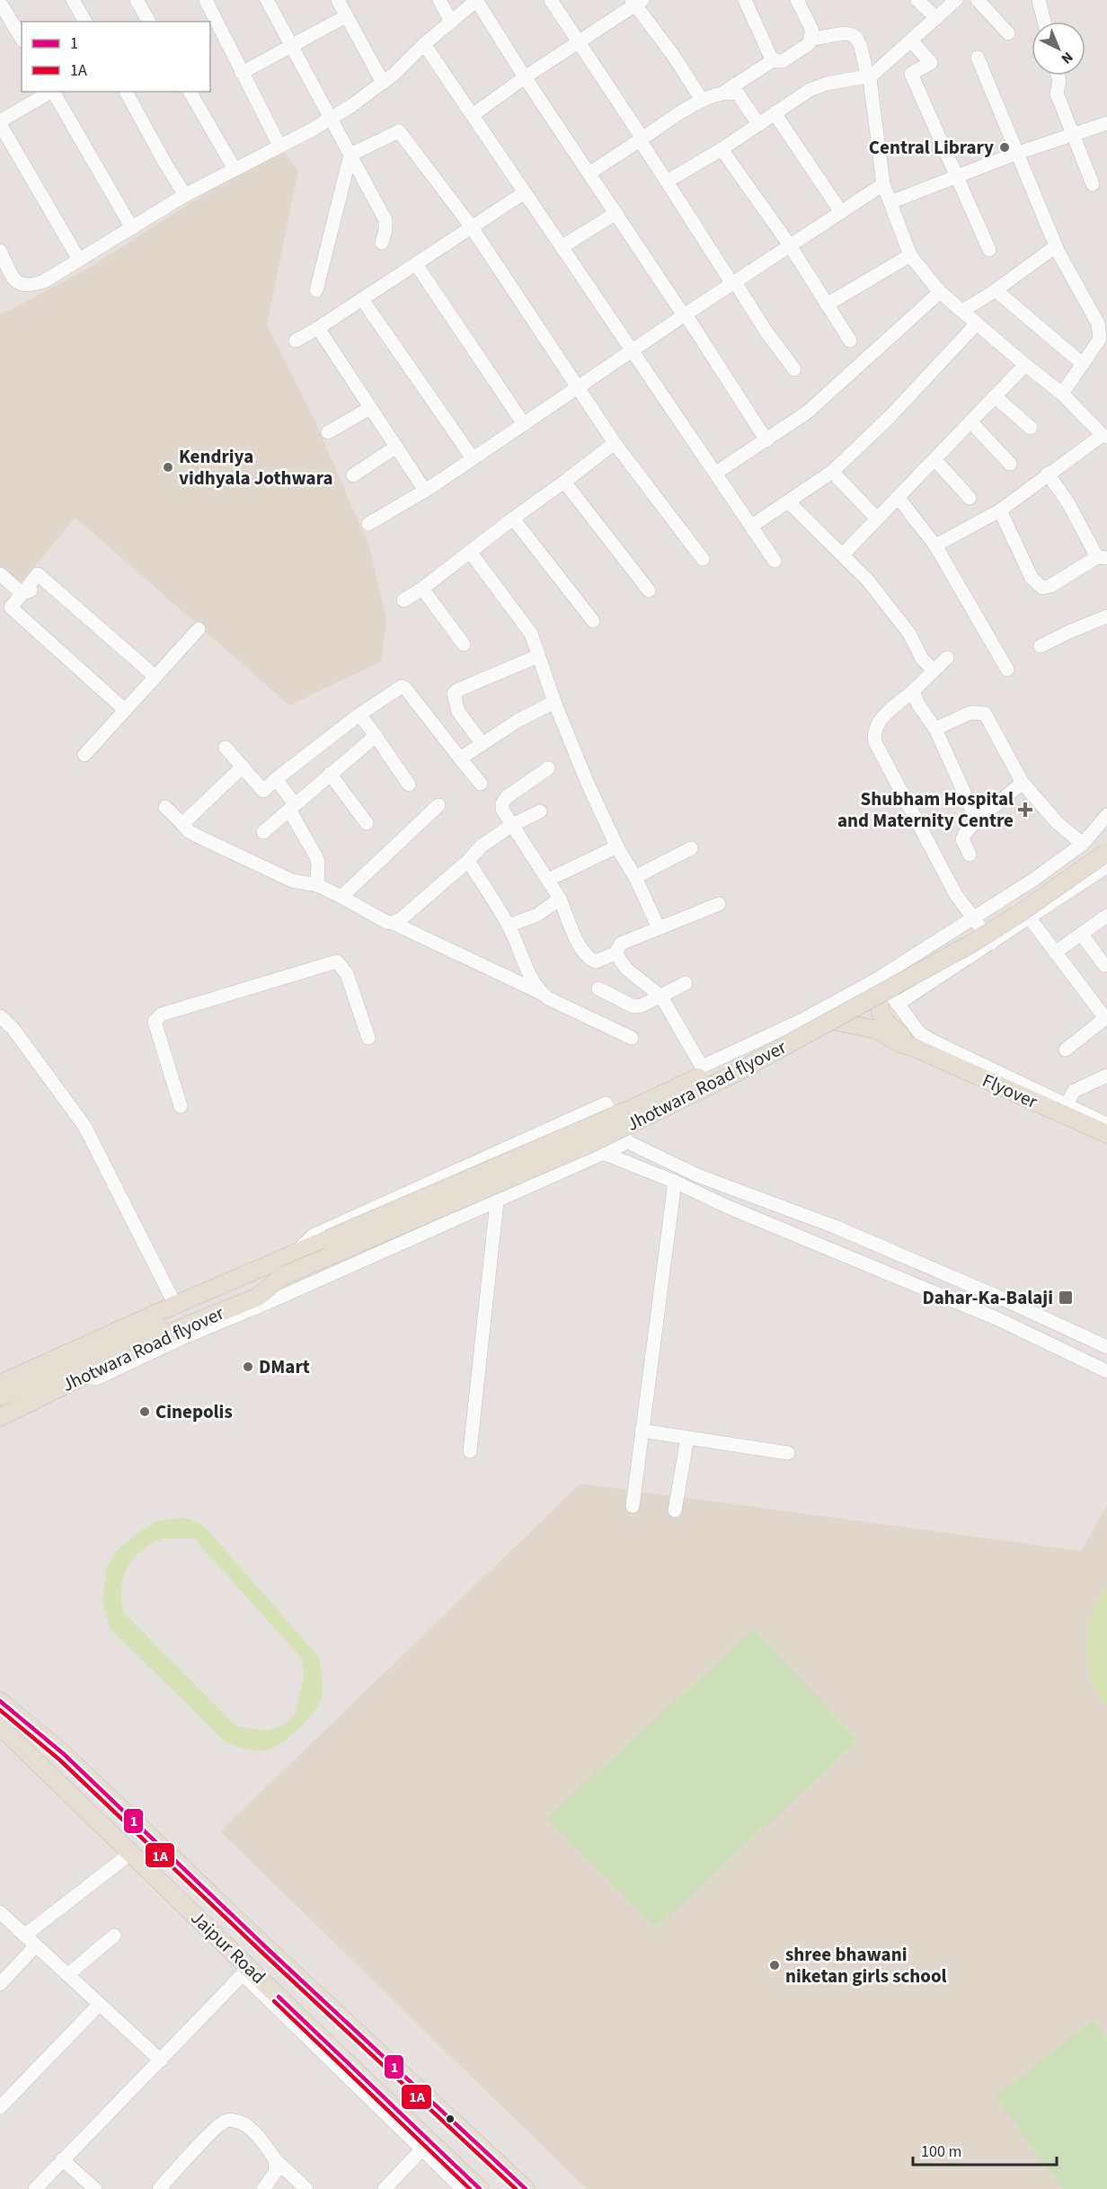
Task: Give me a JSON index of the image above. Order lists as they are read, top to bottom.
{
  "streets": {
    "main road": ["Jhotwara Road flyover", "Flyover", "Jaipur Road"]
  },
  "crossings": [
    ["Jhotwara Road flyover", "Flyover"]
  ],
  "places": {
    "other": [
      "Central Library",
      "Kendriya vidhyala Jothwara",
      "DMart",
      "Cinepolis",
      "shree bhawani niketan girls school"
    ],
    "health": ["Shubham Hospital and Maternity Centre"],
    "transit": ["Dahar-Ka-Balaji"]
  },
  "lines": ["transit line 1", "transit line 1A"],
  "legend": ["1", "1A"],
  "scale_bar": "100 m",
  "north": "bottom right"
}
